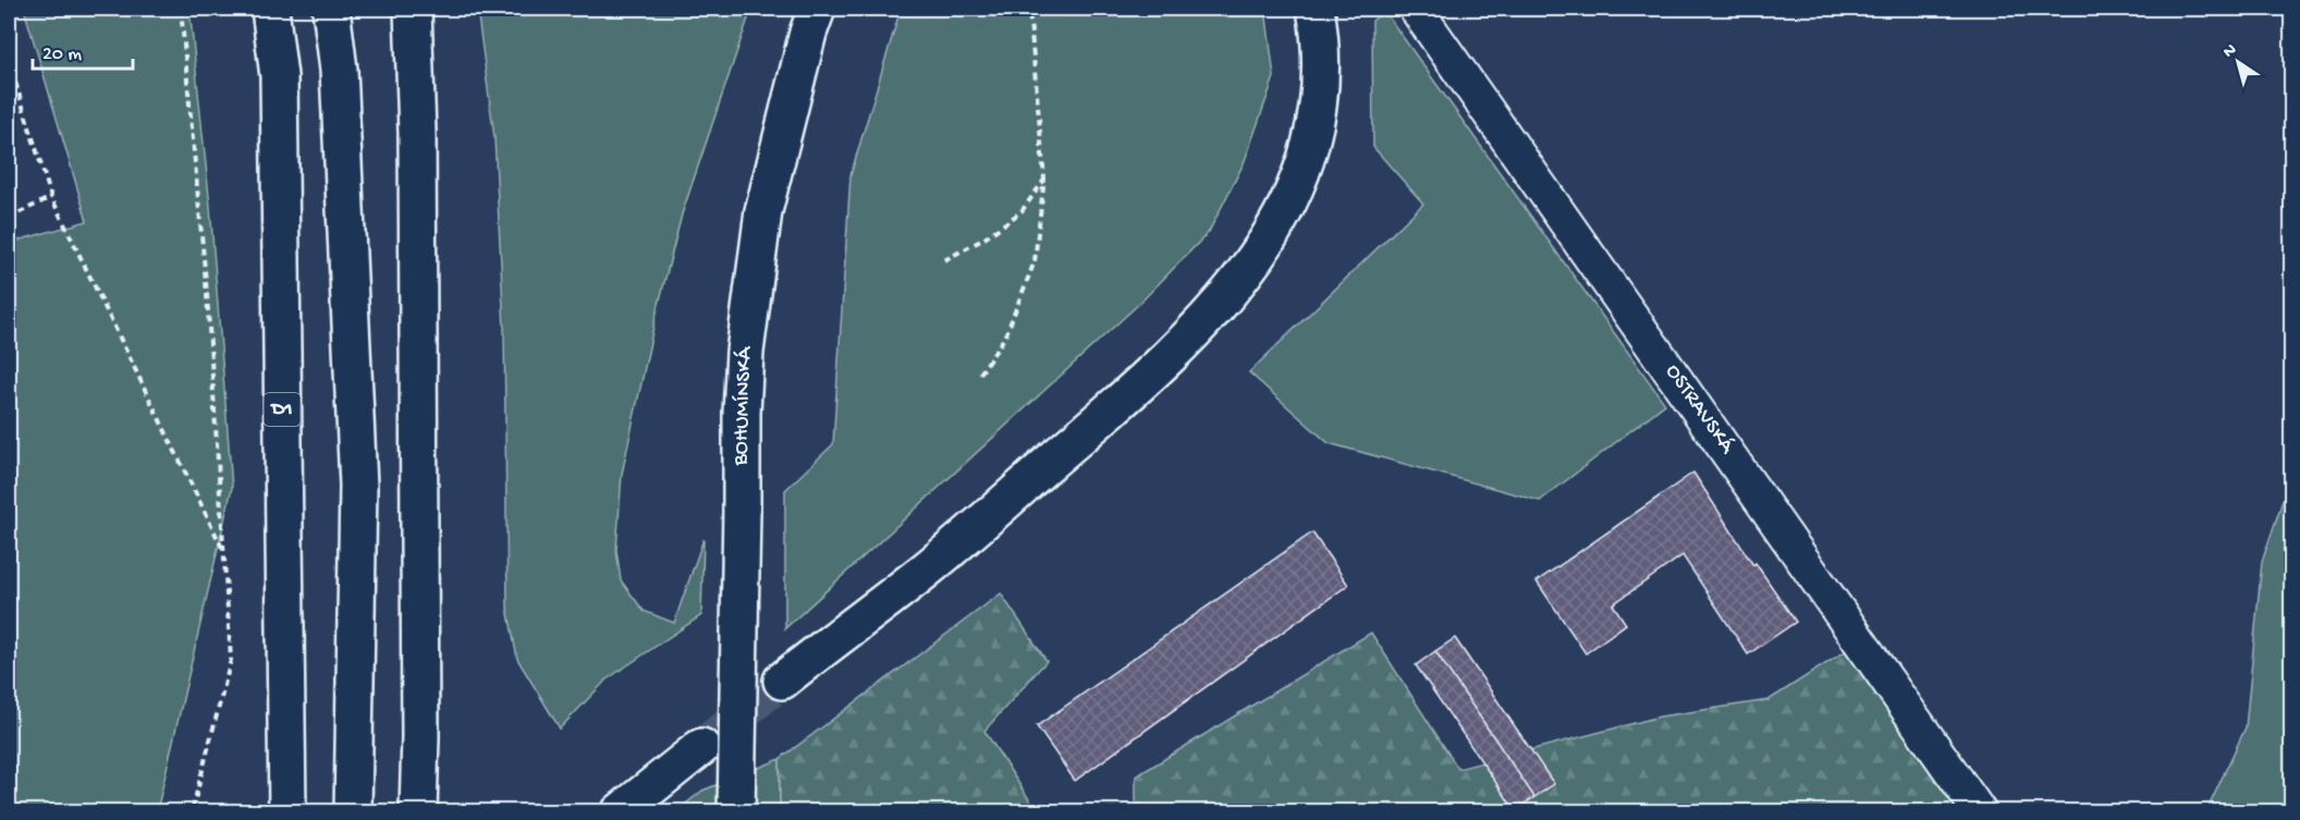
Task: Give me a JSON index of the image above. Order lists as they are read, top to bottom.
{
  "streets": {
    "main road": ["BOHUMÍNSKÁ", "D1"],
    "street": ["OSTRAVSKÁ"]
  },
  "scale_bar": "20 m",
  "north": "top left"
}
